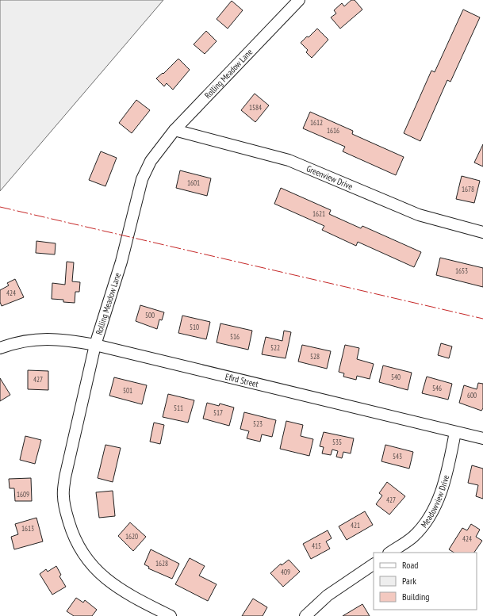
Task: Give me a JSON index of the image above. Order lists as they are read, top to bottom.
{
  "streets": {
    "street": [
      "Rolling Meadow Lane",
      "Greenview Drive",
      "Efird Street",
      "Meadowview Drive"
    ]
  },
  "crossings": [
    ["Rolling Meadow Lane", "Greenview Drive"],
    ["Rolling Meadow Lane", "Efird Street"],
    ["Efird Street", "Meadowview Drive"]
  ],
  "house_numbers": [
    "1584",
    "1612",
    "1616",
    "1601",
    "1678",
    "1621",
    "1653",
    "424",
    "500",
    "510",
    "516",
    "522",
    "528",
    "540",
    "427",
    "546",
    "501",
    "600",
    "511",
    "517",
    "523",
    "535",
    "543",
    "1609",
    "427",
    "421",
    "1613",
    "1620",
    "424",
    "415",
    "1628",
    "409"
  ],
  "legend": ["Road", "Park", "Building"]
}
